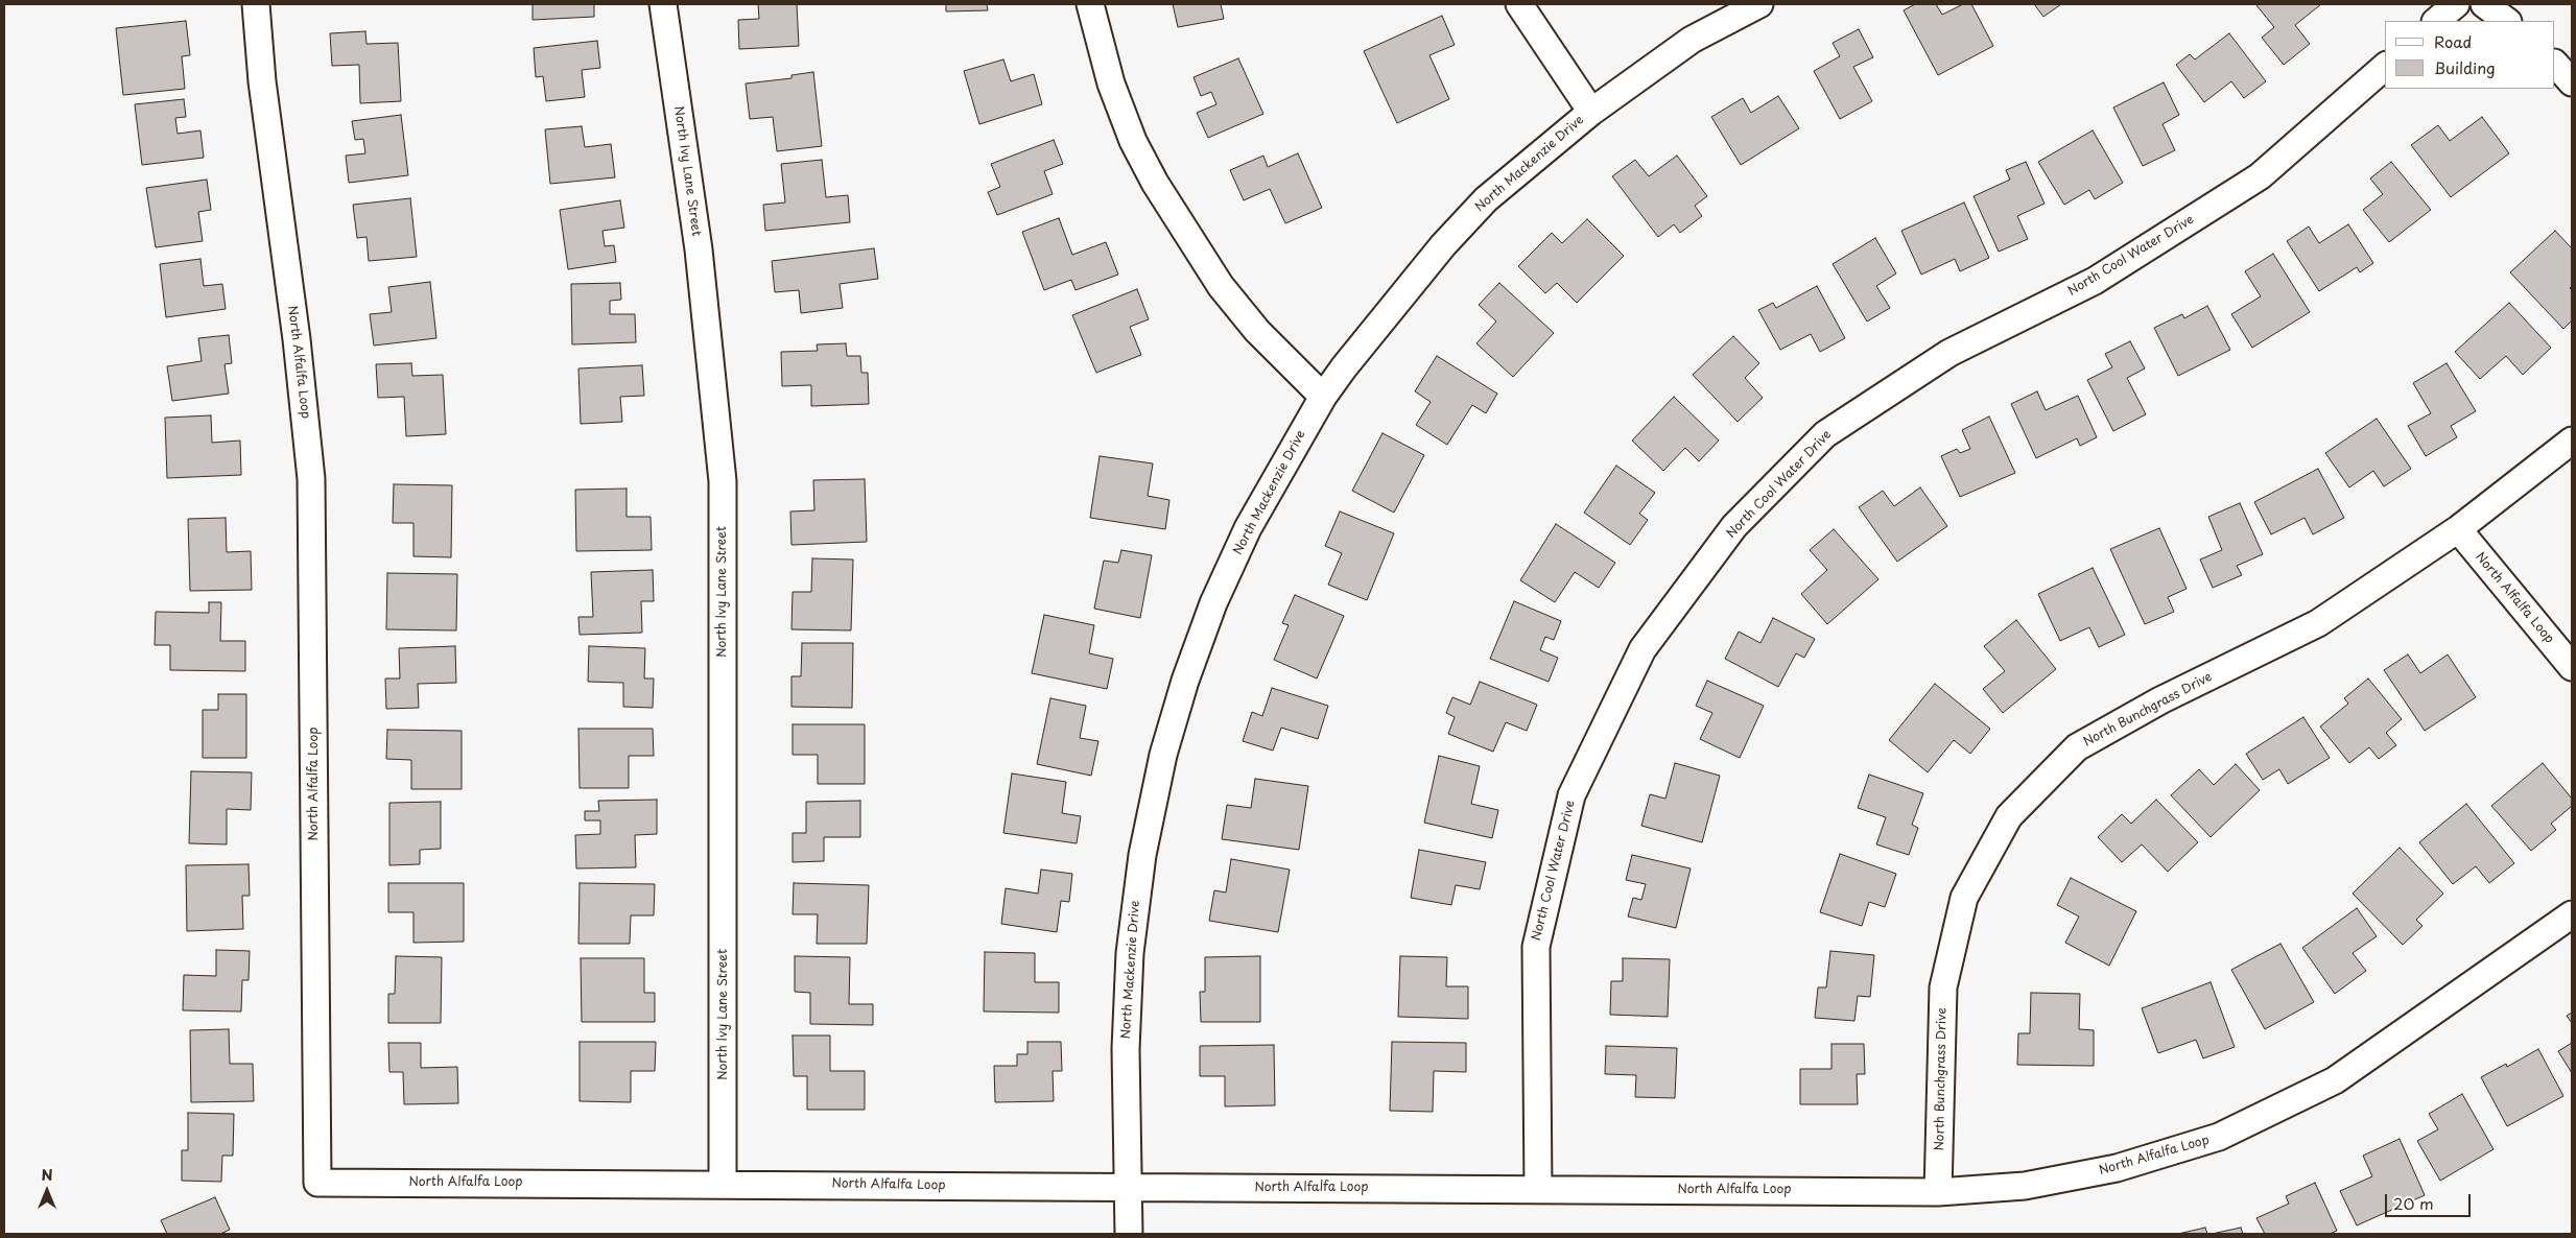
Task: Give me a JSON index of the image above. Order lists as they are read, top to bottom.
{
  "streets": {
    "street": [
      "North Mackenzie Drive",
      "North Ivy Lane Street",
      "North Cool Water Drive",
      "North Alfalfa Loop",
      "North Bunchgrass Drive"
    ]
  },
  "crossings": [
    ["North Mackenzie Drive", "North Alfalfa Loop"],
    ["North Ivy Lane Street", "North Alfalfa Loop"],
    ["North Cool Water Drive", "North Alfalfa Loop"],
    ["North Alfalfa Loop", "North Bunchgrass Drive"]
  ],
  "legend": ["Road", "Building"],
  "scale_bar": "20 m",
  "north": "top"
}
